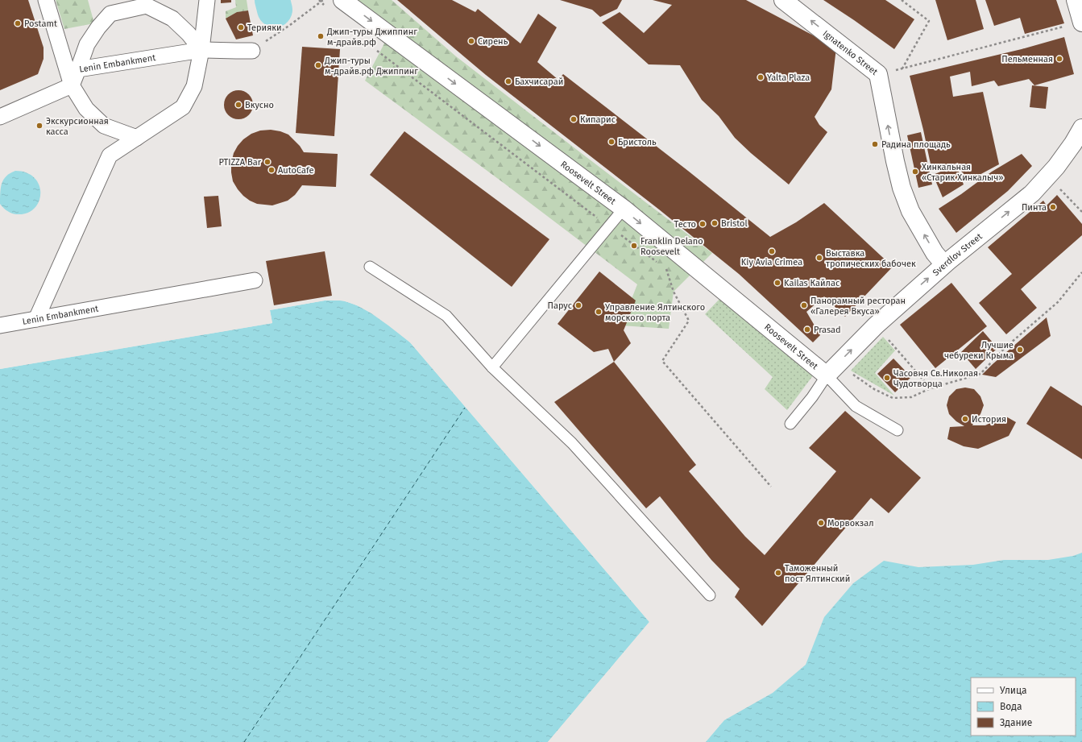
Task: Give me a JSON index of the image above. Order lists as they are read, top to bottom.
{
  "streets": {
    "main road": ["Ignatenko Street", "Roosevelt Street", "Sverdlov Street"],
    "street": ["Lenin Embankment"]
  },
  "crossings": [
    ["Ignatenko Street", "Sverdlov Street"],
    ["Roosevelt Street", "Sverdlov Street"]
  ],
  "one_way": ["Ignatenko Street", "Roosevelt Street", "Sverdlov Street"],
  "places": [
    "Postamt",
    "Терияки",
    "Джип-туры Джиппинг м-драйв.рф",
    "Сирень",
    "Пельменная",
    "Джип-туры м-драйв.рф Джиппинг",
    "Yalta Plaza",
    "Бахчисарай",
    "Вкусно",
    "Кипариc",
    "Экскурсионная касса",
    "Бристоль",
    "Радина площадь",
    "PTIZZA Bar",
    "AutoCafe",
    "Хинкальная «Старик Хинкалыч»",
    "Пинта",
    "Bristol",
    "Тесто",
    "Franklin Delano Roosevelt",
    "Kiy Avia Crimea",
    "Выставка тропических бабочек",
    "Kailas Кайлас",
    "Парус",
    "Панорамный ресторан «Галерея Вкуса»",
    "Управление Ялтинского морского порта",
    "Prasad",
    "Лучшие чебуреки Крыма",
    "Часовня Св.Николая Чудотворца",
    "История",
    "Морвокзал",
    "Таможенный пост Ялтинский"
  ],
  "legend": ["Улица", "Вода", "Здание"]
}
